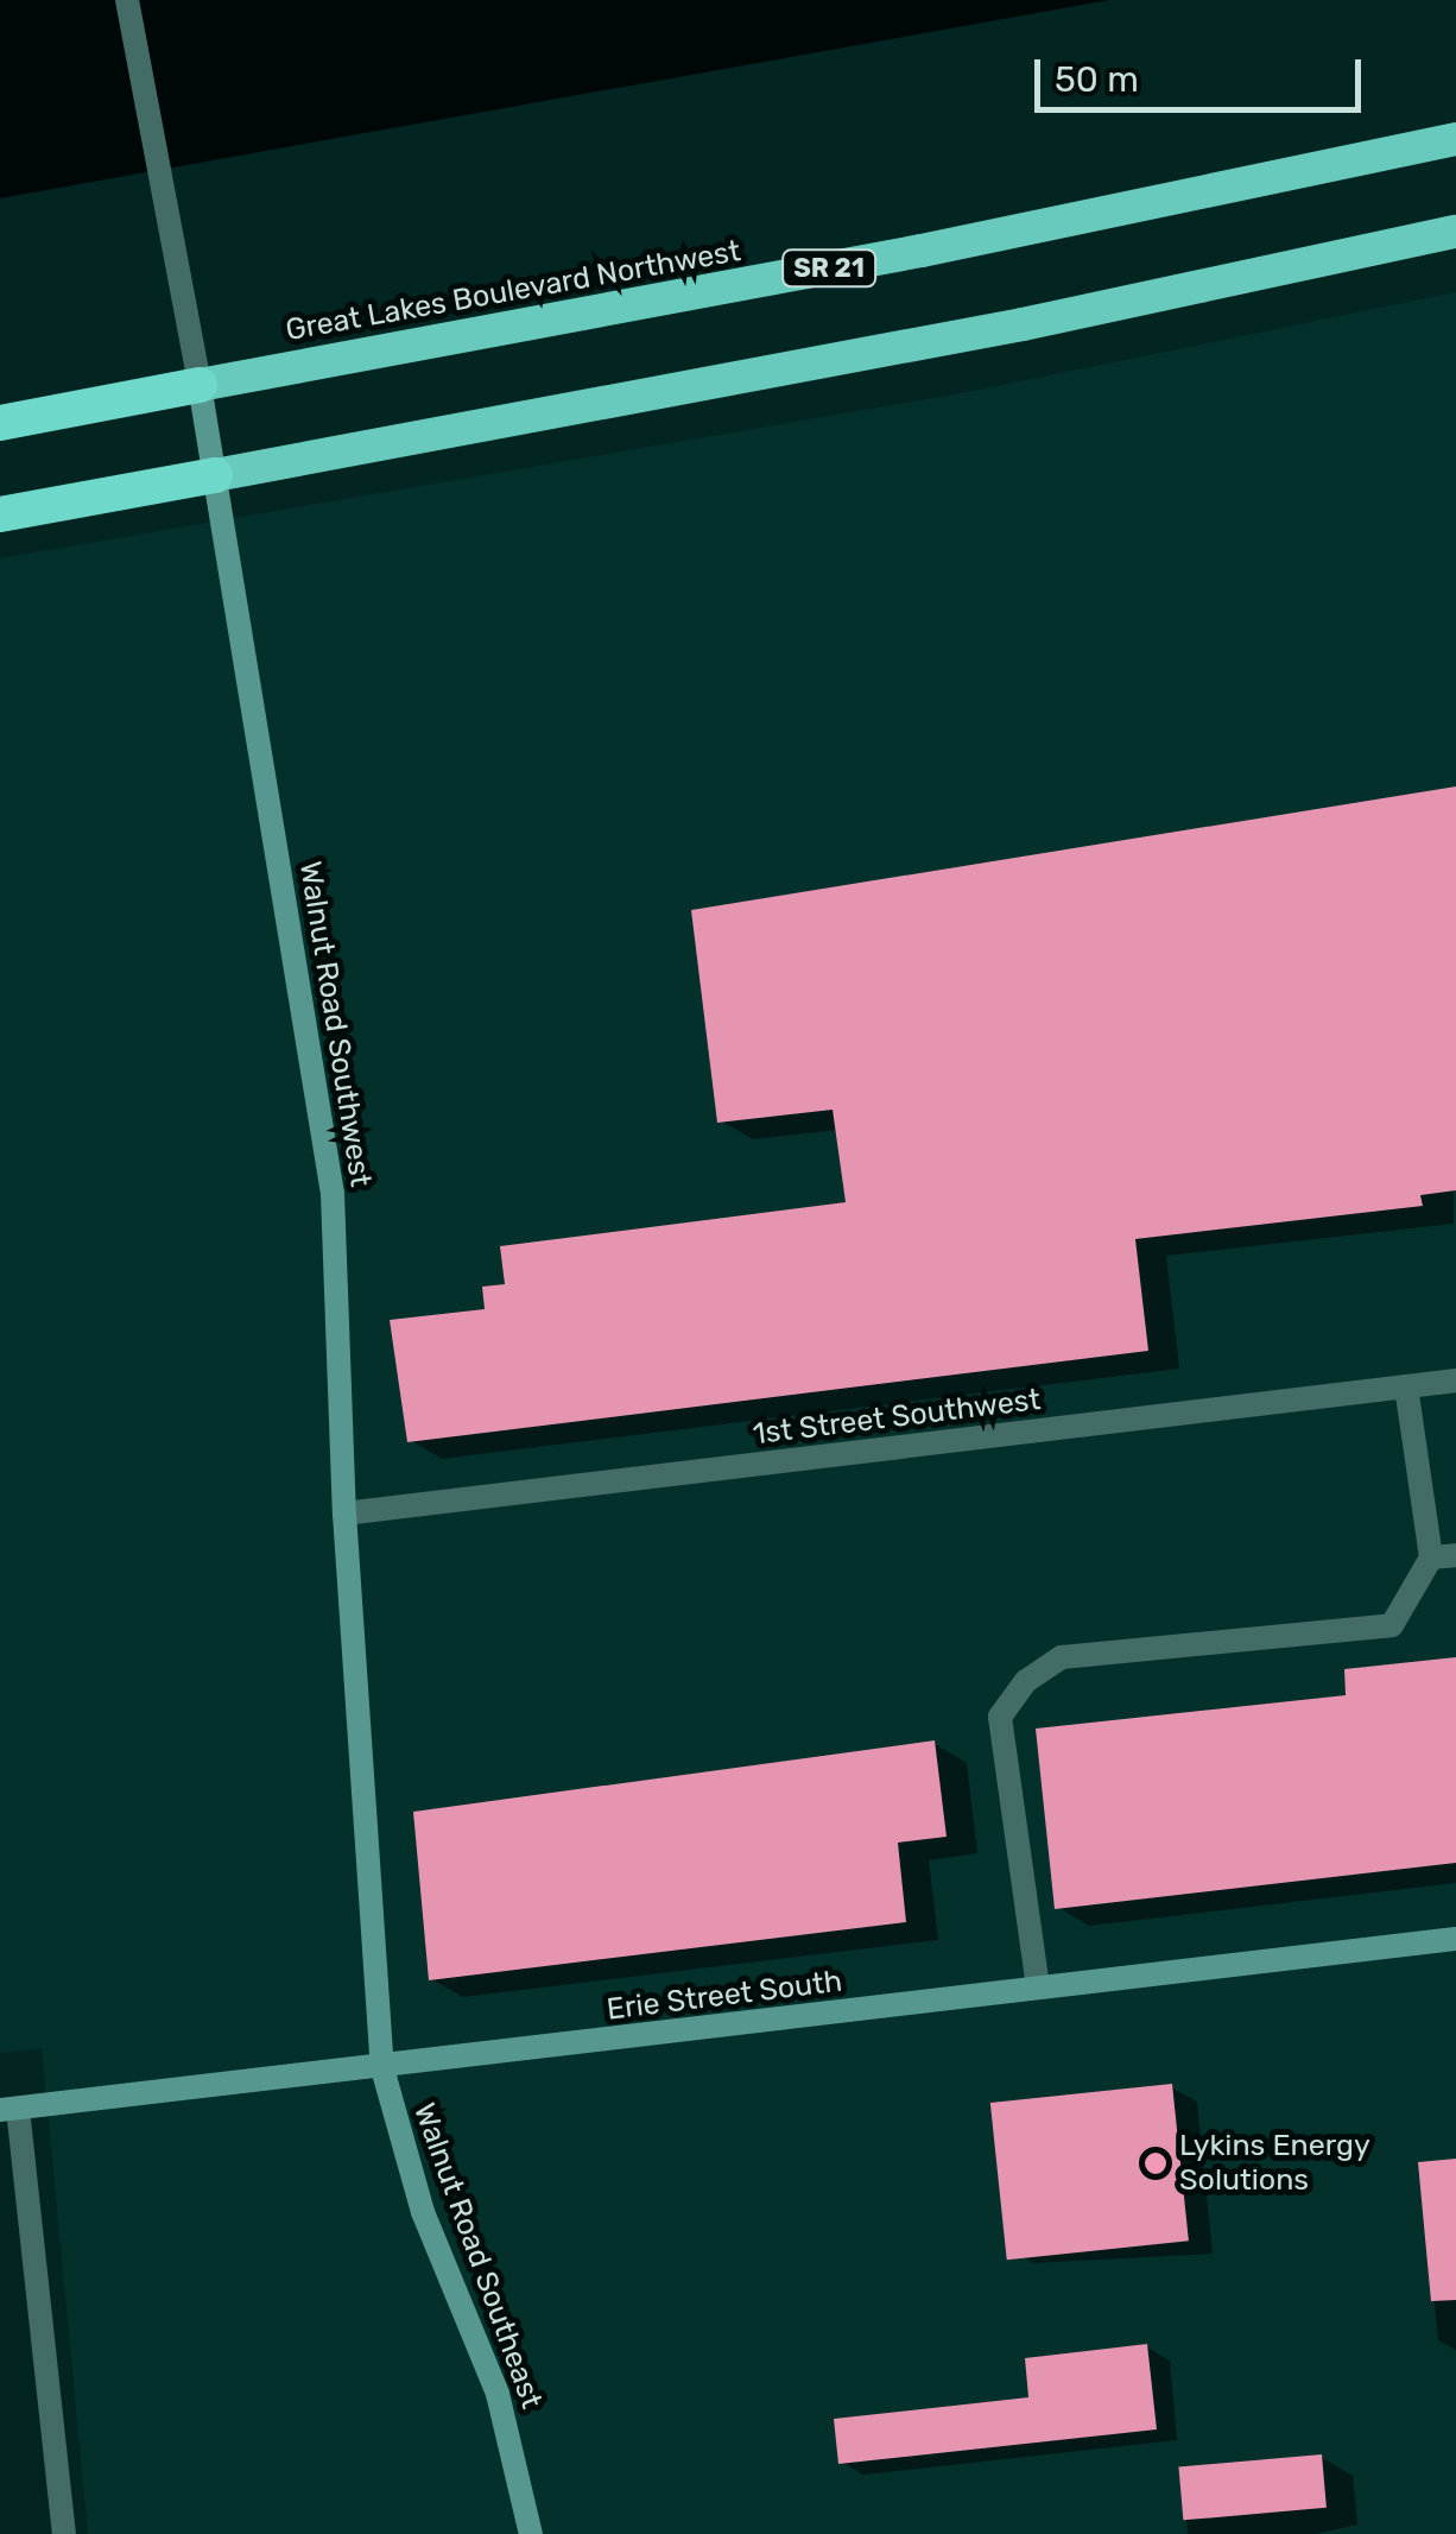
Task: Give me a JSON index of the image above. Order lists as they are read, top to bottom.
{
  "streets": {
    "highway": ["SR 21", "Great Lakes Boulevard Northwest"],
    "main road": ["Walnut Road Southwest", "Erie Street South", "Walnut Road Southeast"],
    "street": ["1st Street Southwest"]
  },
  "crossings": [
    ["Great Lakes Boulevard Northwest", "Walnut Road Southwest"],
    ["Walnut Road Southwest", "1st Street Southwest"],
    ["Walnut Road Southwest", "Erie Street South"],
    ["Walnut Road Southwest", "Walnut Road Southeast"],
    ["Erie Street South", "Walnut Road Southeast"]
  ],
  "places": ["Lykins Energy Solutions"],
  "scale_bar": "50 m"
}
